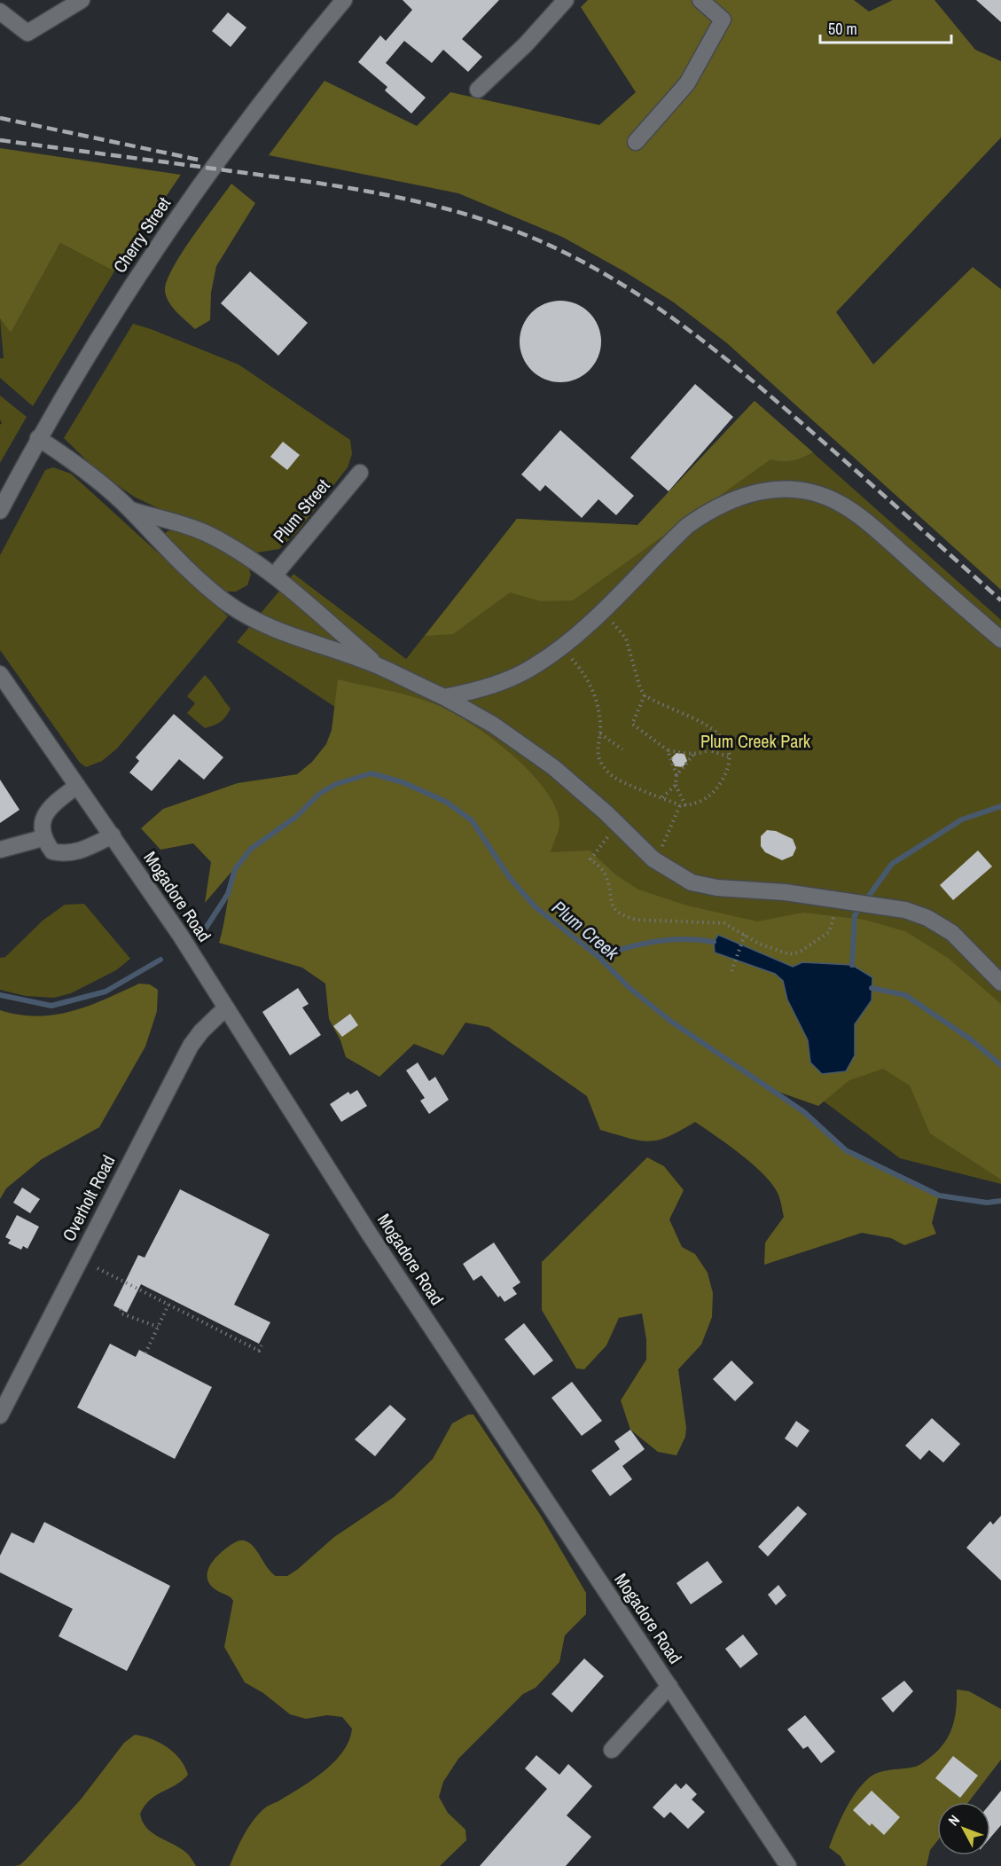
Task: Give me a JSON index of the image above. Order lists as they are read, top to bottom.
{
  "streets": {
    "street": [
      "Cherry Street",
      "Plum Street",
      "Mogadore Road",
      "Overholt Road"
    ]
  },
  "crossings": [
    ["Mogadore Road", "Overholt Road"]
  ],
  "water": ["Plum Creek"],
  "parks": ["Plum Creek Park"],
  "scale_bar": "50 m",
  "north": "top left"
}
